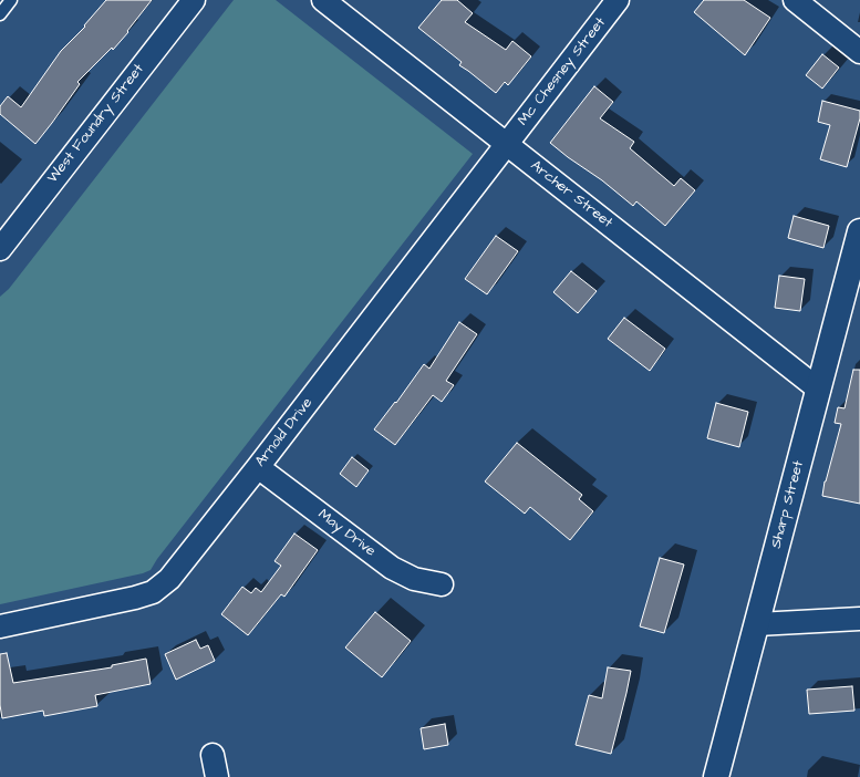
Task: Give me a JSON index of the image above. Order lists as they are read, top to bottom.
{
  "streets": {
    "street": [
      "Mc Chesney Street",
      "West Foundry Street",
      "Archer Street",
      "Arnold Drive",
      "Sharp Street",
      "May Drive"
    ]
  },
  "crossings": [
    ["Mc Chesney Street", "Archer Street"],
    ["Mc Chesney Street", "Arnold Drive"],
    ["Archer Street", "Arnold Drive"],
    ["Archer Street", "Sharp Street"],
    ["Arnold Drive", "May Drive"]
  ]
}
